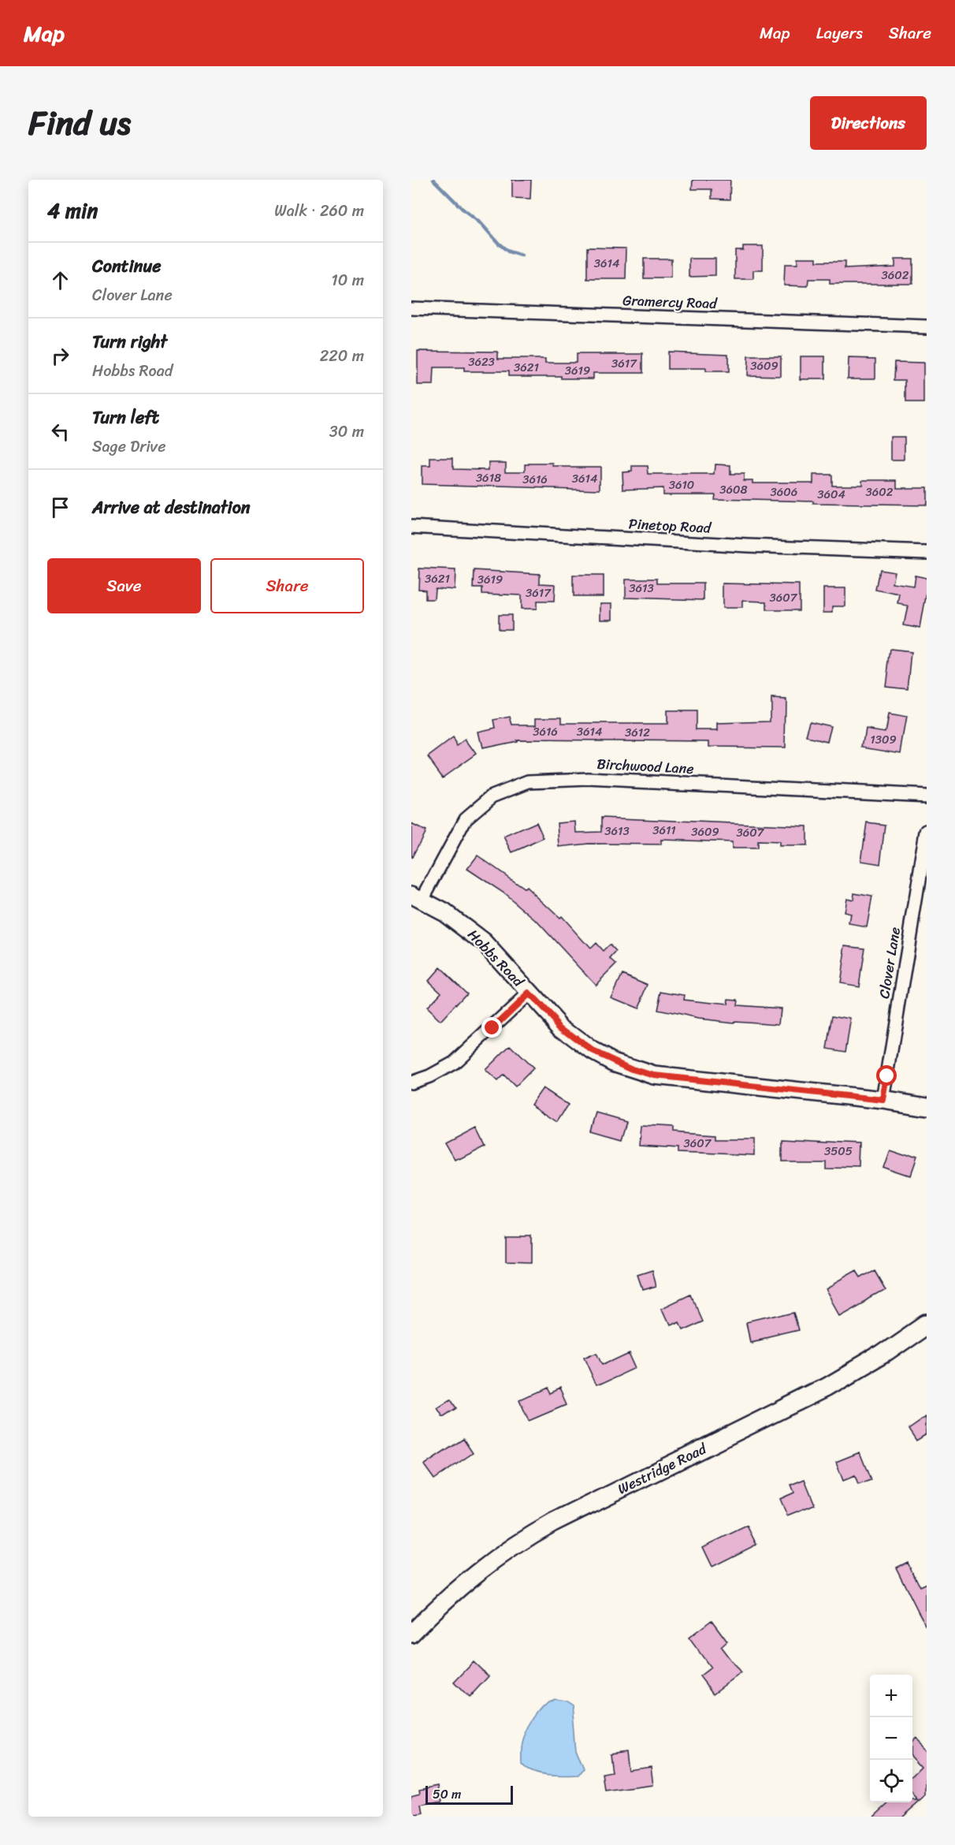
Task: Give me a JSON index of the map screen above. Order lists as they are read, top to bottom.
{
  "streets": {
    "main road": ["Hobbs Road", "Westridge Road"],
    "street": [
      "Gramercy Road",
      "Pinetop Road",
      "Birchwood Lane",
      "Clover Lane"
    ]
  },
  "crossings": [
    ["Birchwood Lane", "Hobbs Road"],
    ["Hobbs Road", "Clover Lane"]
  ],
  "house_numbers": [
    "3614",
    "3602",
    "3623",
    "3617",
    "3609",
    "3621",
    "3619",
    "3618",
    "3614",
    "3616",
    "3610",
    "3608",
    "3606",
    "3602",
    "3604",
    "3621",
    "3619",
    "3613",
    "3617",
    "3607",
    "3616",
    "3614",
    "3612",
    "1309",
    "3611",
    "3613",
    "3609",
    "3607",
    "3607",
    "3505"
  ],
  "scale_bar": "50 m",
  "page": {
    "header": "Map",
    "nav": ["Map", "Layers", "Share"],
    "title": "Find us",
    "buttons": [
      "Directions",
      ["Save", "Share"]
    ],
    "heading": ["4 min", "Walk · 260 m"],
    "list": [
      ["Continue", "Clover Lane", "10 m"],
      ["Turn right", "Hobbs Road", "220 m"],
      ["Turn left", "Sage Drive", "30 m"],
      "Arrive at destination"
    ],
    "map_buttons": ["+", "−"],
    "scale": "50 m"
  }
}
